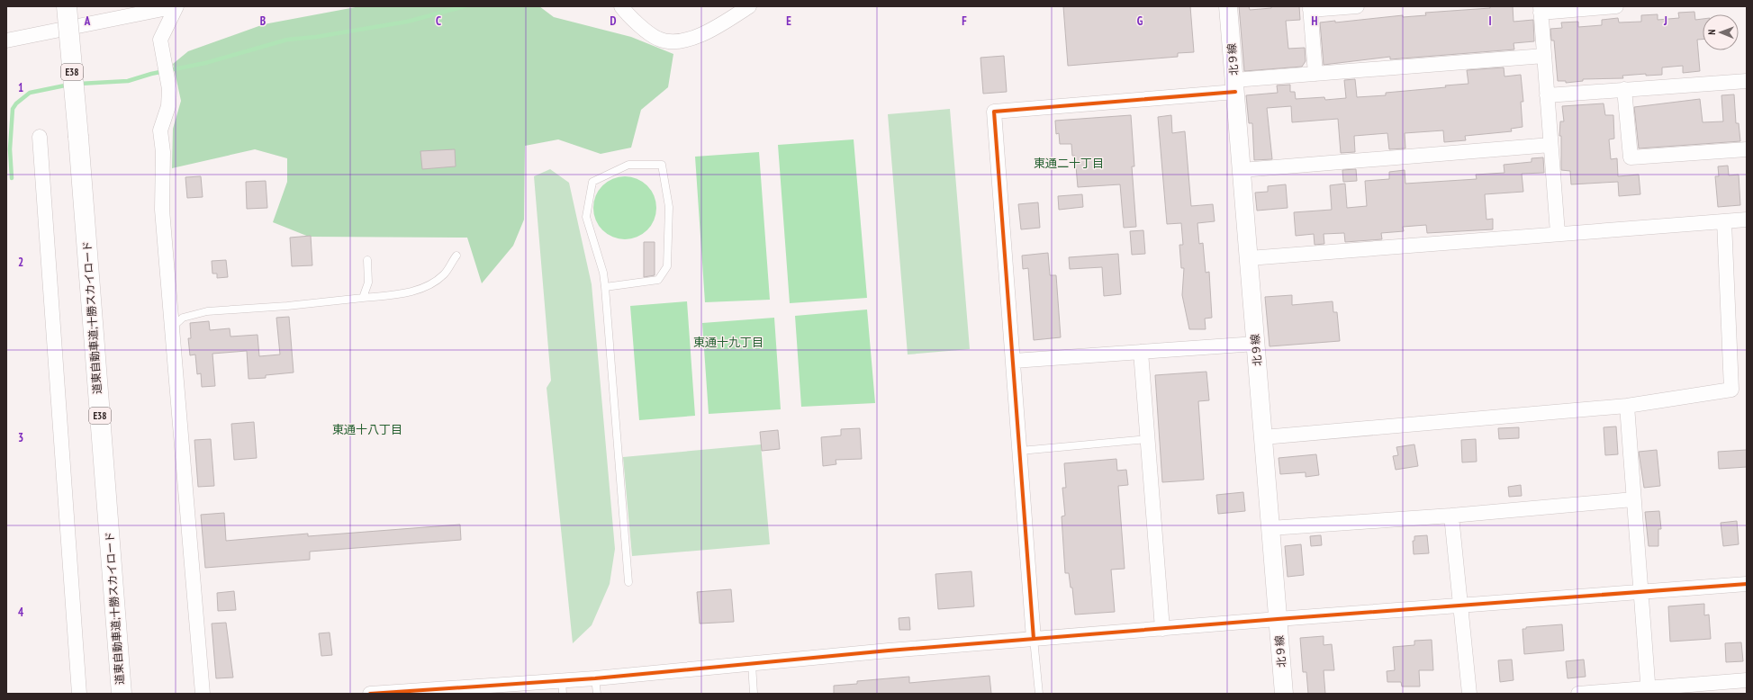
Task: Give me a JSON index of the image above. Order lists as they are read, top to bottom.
{
  "streets": {
    "highway": ["E38", "道東自動車道;十勝スカイロード"],
    "street": ["北９線"]
  },
  "districts": ["東通二十丁目", "東通十九丁目", "東通十八丁目"],
  "north": "left",
  "grid": {
    "columns": [
      "A",
      "B",
      "C",
      "D",
      "E",
      "F",
      "G",
      "H",
      "I",
      "J"
    ],
    "rows": [
      "1",
      "2",
      "3",
      "4"
    ]
  }
}
